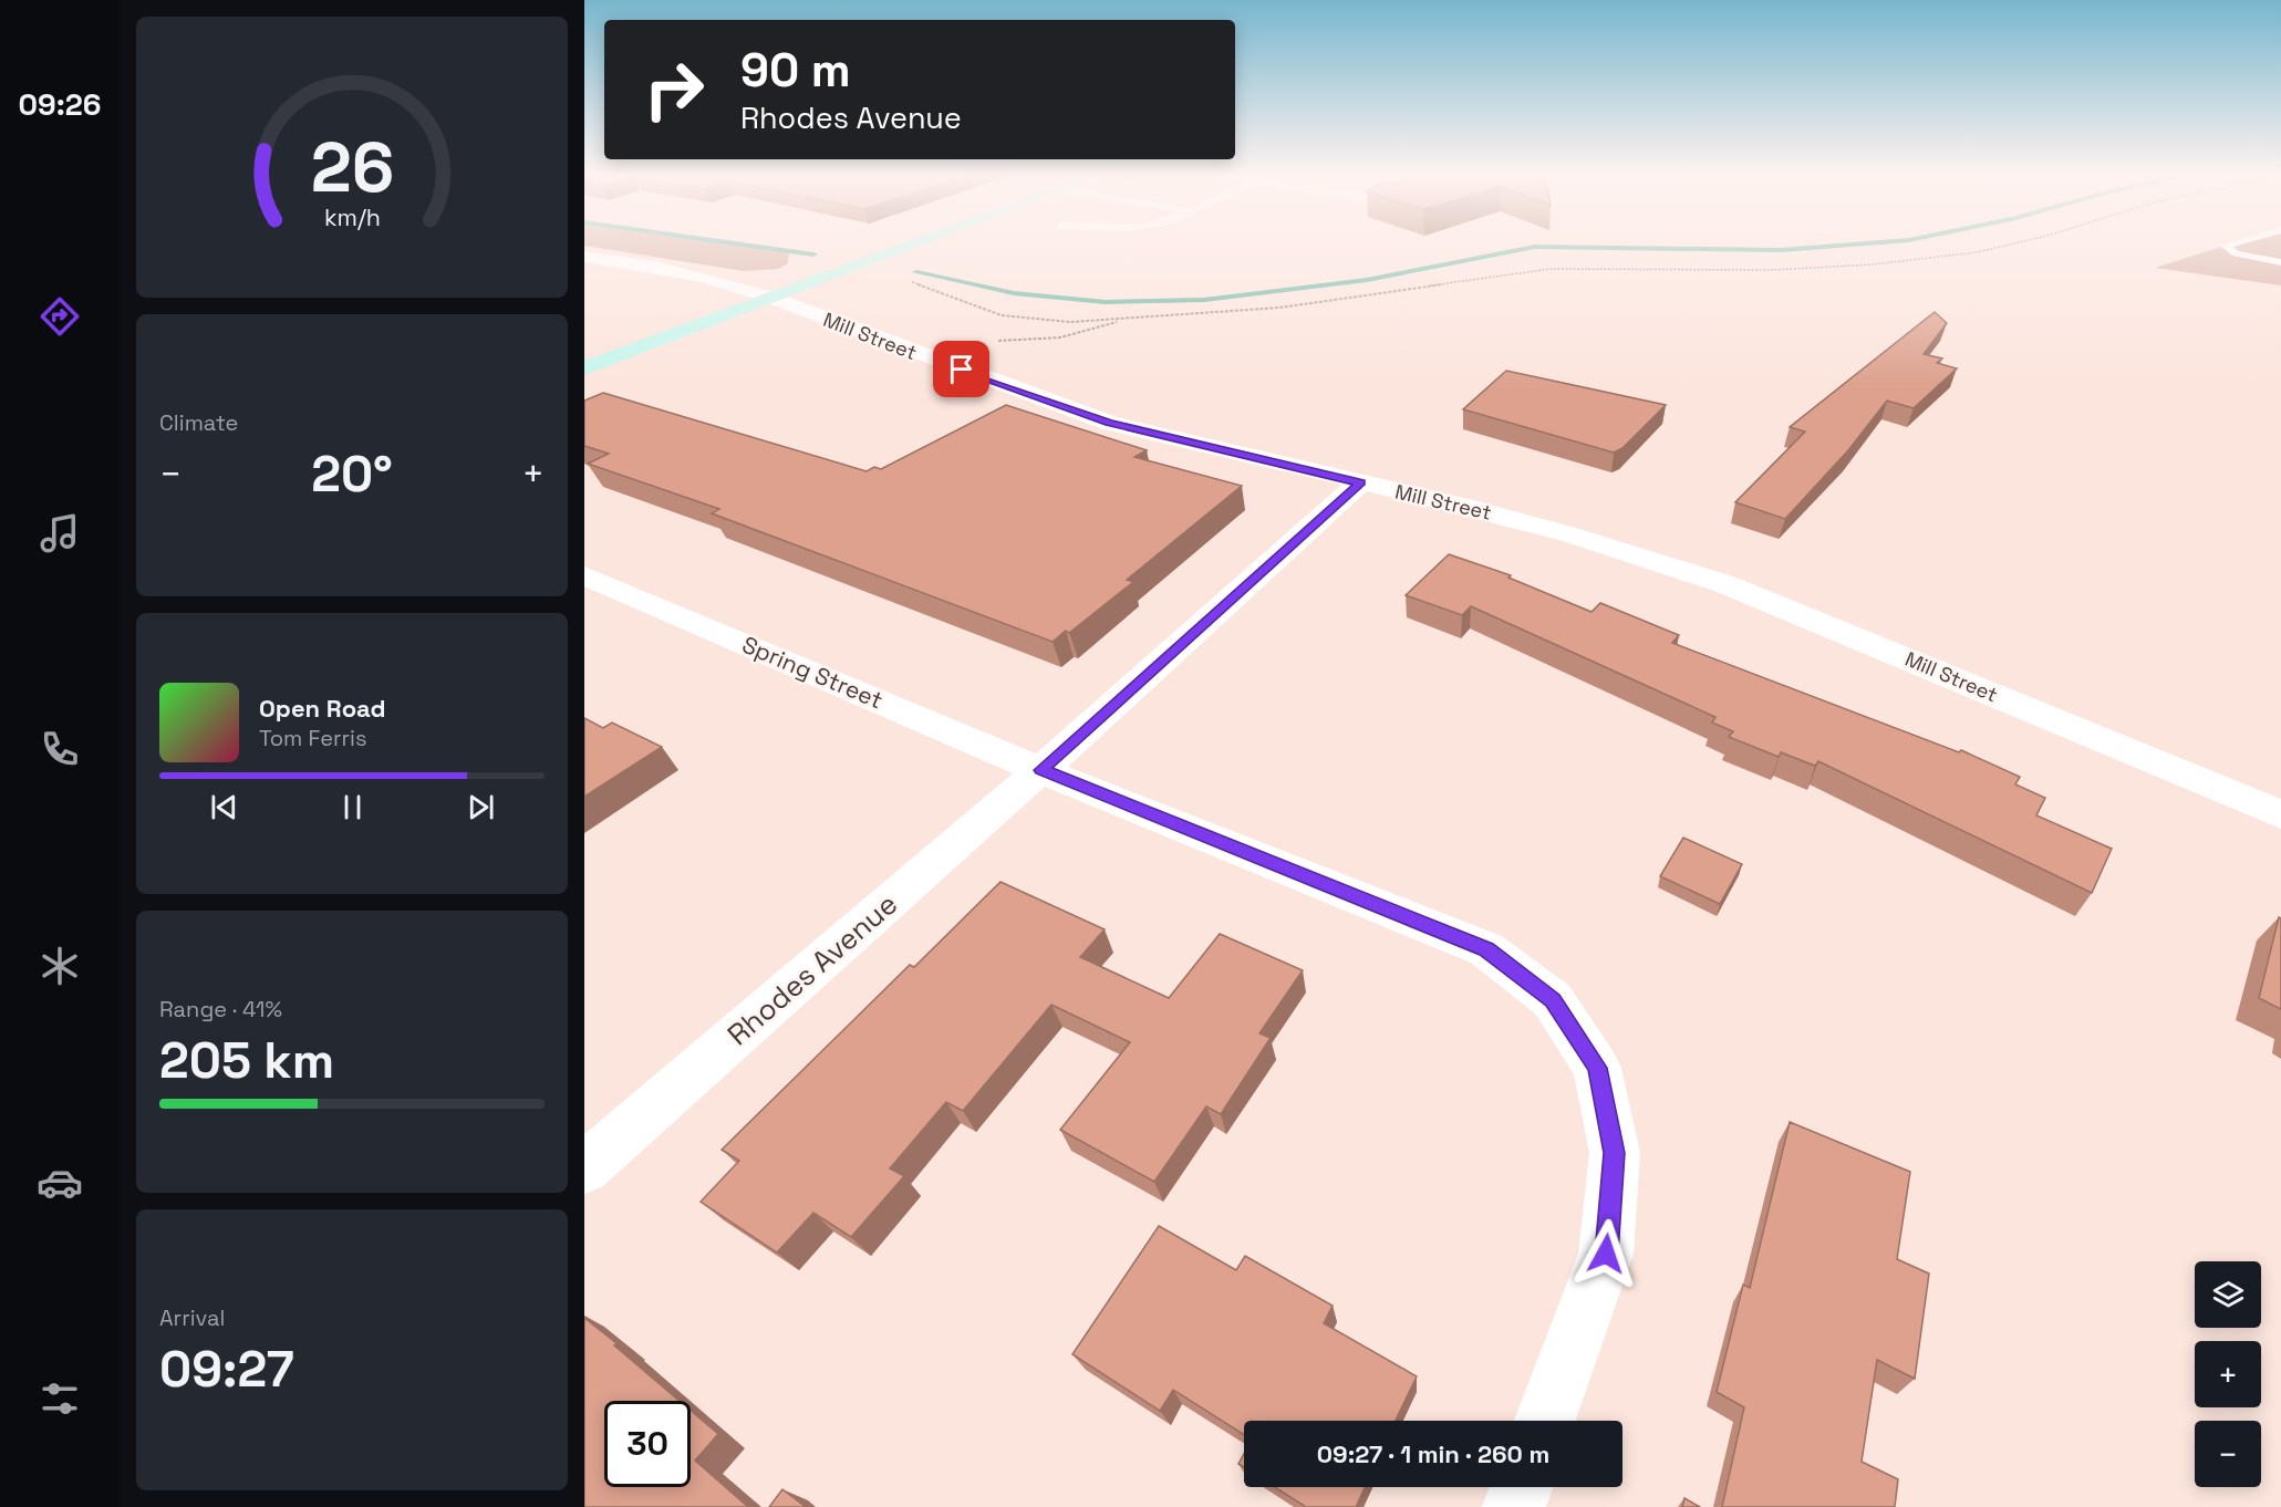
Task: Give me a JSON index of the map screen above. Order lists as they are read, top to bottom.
{
  "streets": {
    "street": ["Mill Street", "Spring Street", "Rhodes Avenue"]
  },
  "crossings": [
    ["Mill Street", "Rhodes Avenue"],
    ["Spring Street", "Rhodes Avenue"]
  ],
  "page": {
    "tabs": "09:26",
    "turn": ["90 m", "Rhodes Avenue"],
    "tile": [
      "Climate",
      ["Range · 41%", "205 km"],
      ["Arrival", "09:27"]
    ],
    "heat": ["−", "20°", "+"],
    "song": ["Open Road", "Tom Ferris"],
    "map_buttons": ["+", "−"],
    "limit": "30",
    "trip": "09:27 · 1 min · 260 m",
    "gauge": ["26", "km/h"]
  }
}
